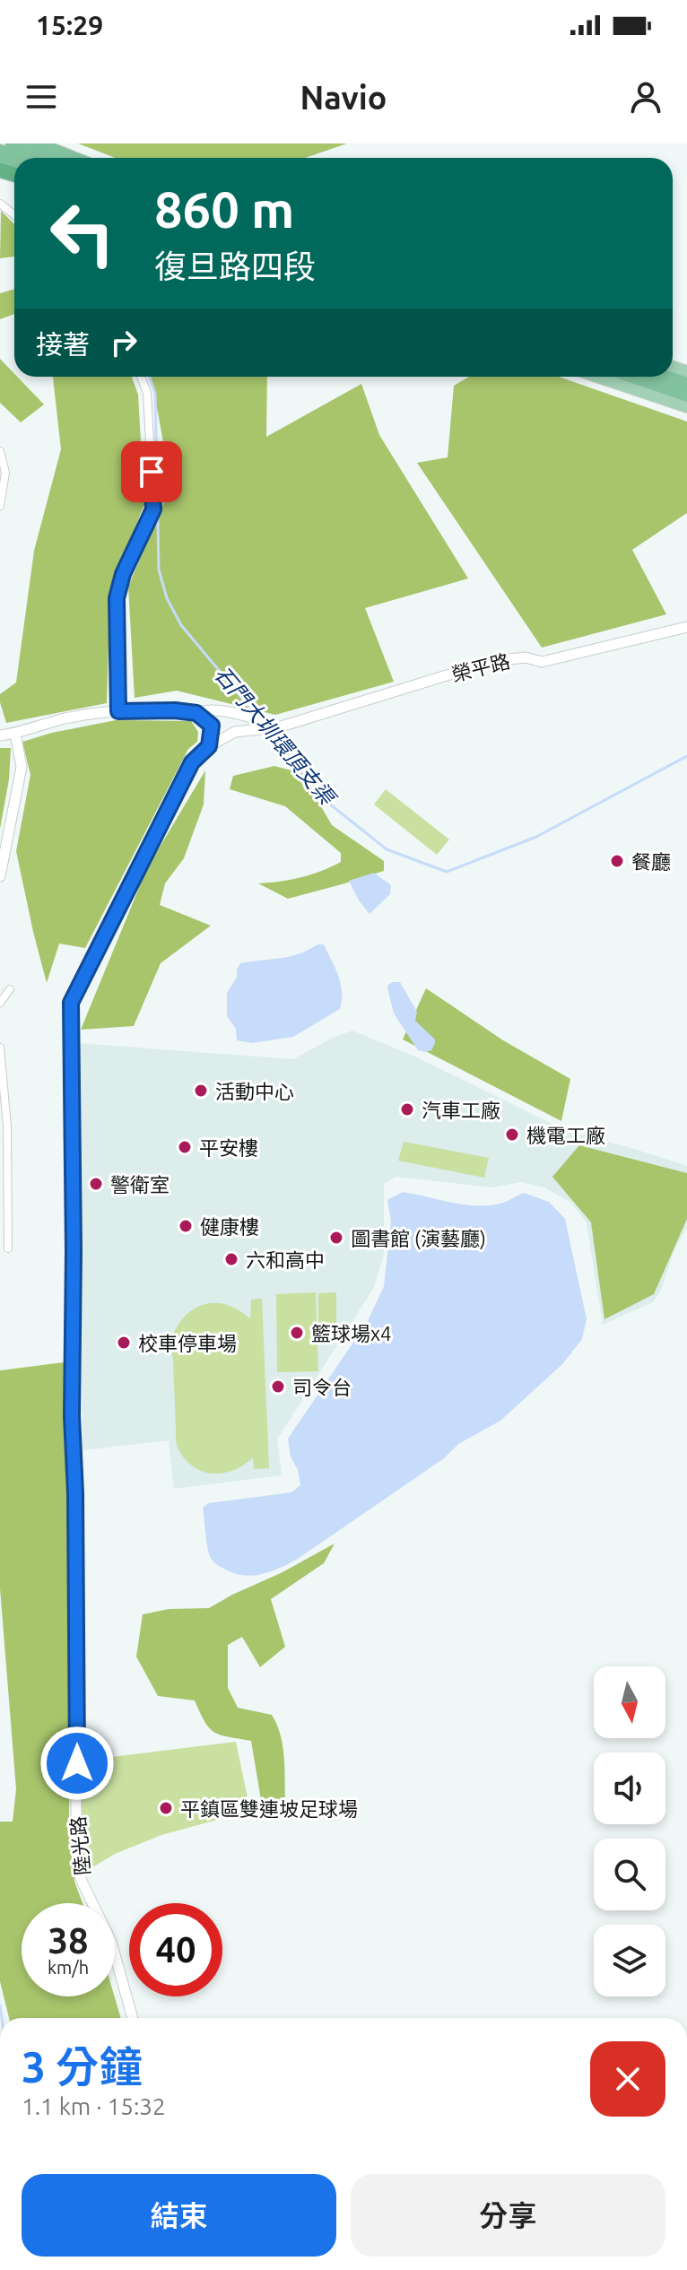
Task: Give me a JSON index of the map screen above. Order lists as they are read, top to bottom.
{
  "streets": {
    "street": ["榮平路", "陸光路"]
  },
  "crossings": [
    ["榮平路", "陸光路"]
  ],
  "water": ["石門大圳環頂支渠"],
  "places": [
    "餐廳",
    "活動中心",
    "汽車工廠",
    "機電工廠",
    "平安樓",
    "警衛室",
    "健康樓",
    "圖書館 (演藝廳)",
    "六和高中",
    "籃球場x4",
    "校車停車場",
    "司令台",
    "平鎮區雙連坡足球場"
  ],
  "north": "bottom",
  "page": {
    "status": "15:29",
    "header": "Navio",
    "turn": ["860 m", "復旦路四段"],
    "then": "接著",
    "speed": "38 km/h",
    "limit": "40",
    "heading": ["3 分鐘", "1.1 km · 15:32"],
    "buttons": ["結束", "分享"]
  }
}
